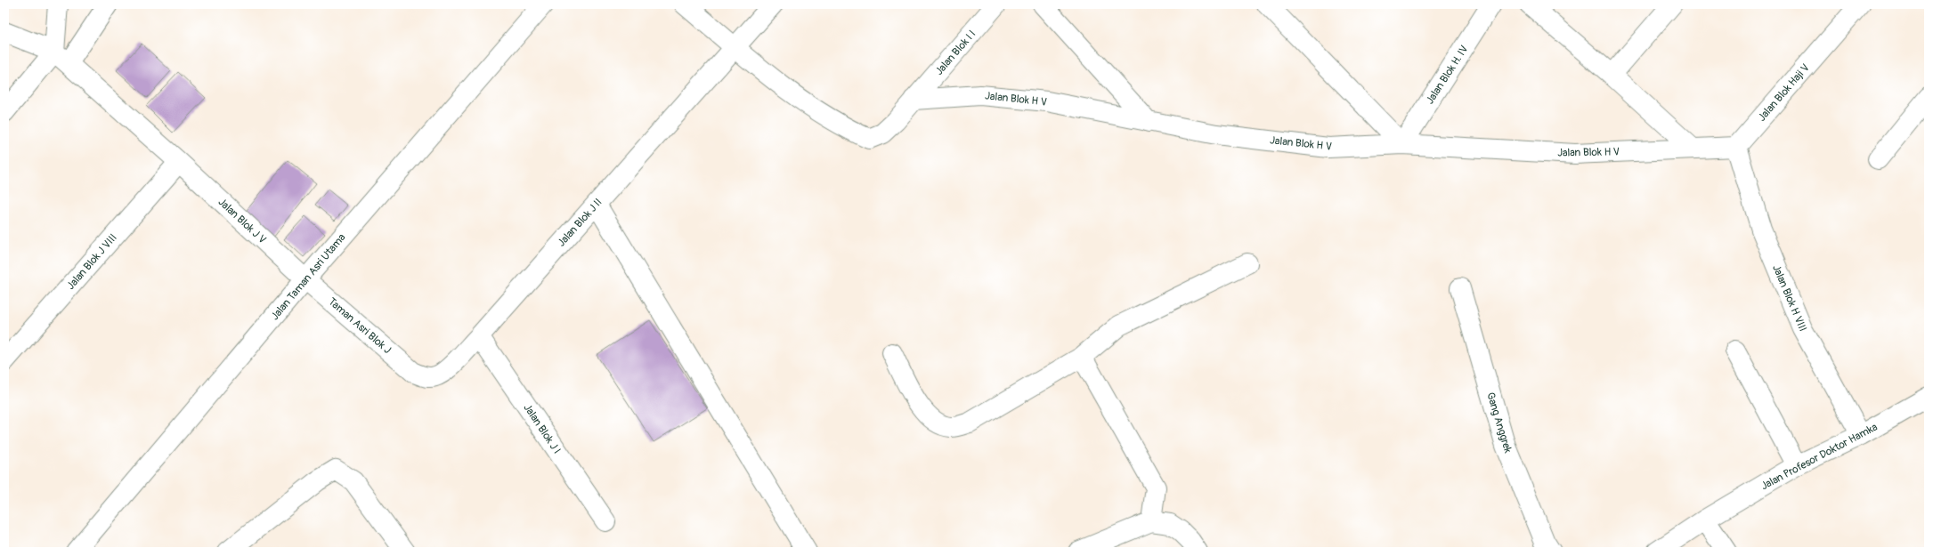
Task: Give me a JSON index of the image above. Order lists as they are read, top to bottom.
{
  "streets": {
    "street": [
      "Jalan Blok I I",
      "Jalan Blok H. IV",
      "Jalan Blok Haji V",
      "Jalan Blok H V",
      "Jalan Blok J V",
      "Jalan Blok J II",
      "Jalan Blok J VIII",
      "Jalan Taman Asri Utama",
      "Jalan Blok H VIII",
      "Taman Asri Blok J",
      "Gang Anggrek",
      "Jalan Blok J I",
      "Jalan Profesor Doktor Hamka"
    ]
  },
  "crossings": [
    ["Jalan Blok I I", "Jalan Blok H V"],
    ["Jalan Blok I I", "Jalan Blok J II"],
    ["Jalan Blok H. IV", "Jalan Blok H V"],
    ["Jalan Blok Haji V", "Jalan Blok H VIII"],
    ["Jalan Blok J V", "Jalan Blok J VIII"],
    ["Jalan Blok J V", "Jalan Taman Asri Utama"],
    ["Jalan Blok J V", "Taman Asri Blok J"],
    ["Jalan Blok J II", "Taman Asri Blok J"],
    ["Jalan Blok J II", "Jalan Blok J I"],
    ["Jalan Taman Asri Utama", "Taman Asri Blok J"],
    ["Jalan Blok H VIII", "Jalan Profesor Doktor Hamka"]
  ]
}
